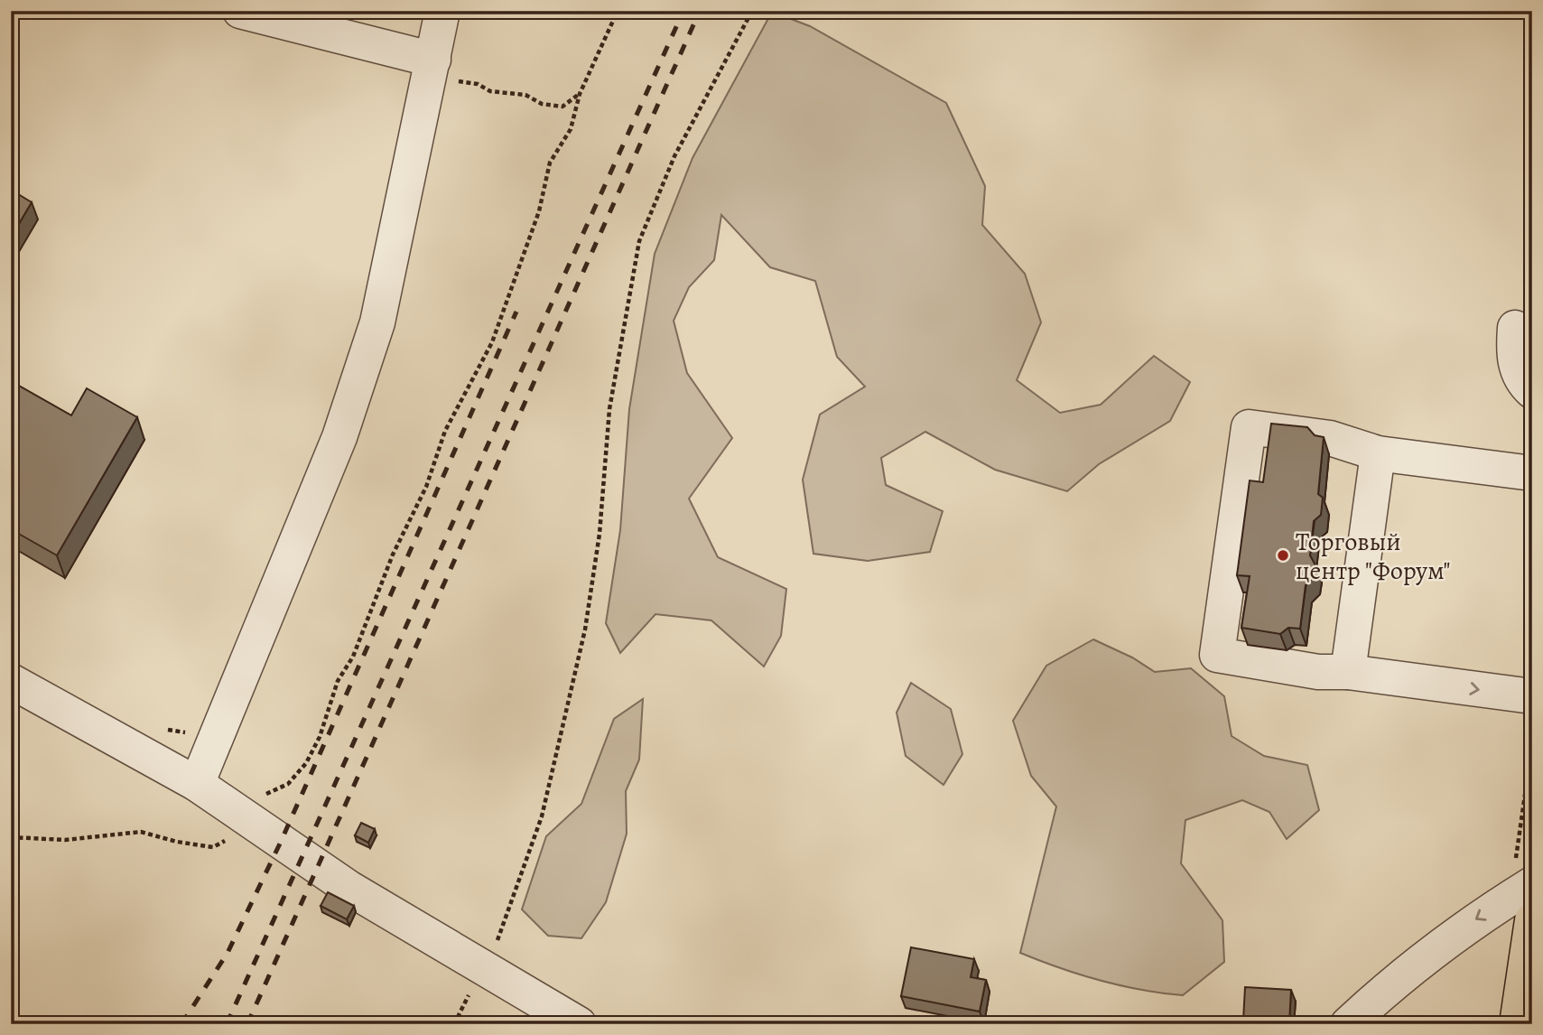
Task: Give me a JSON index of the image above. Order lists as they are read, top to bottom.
{
  "places": ["Торговый центр \"Форум\""]
}
